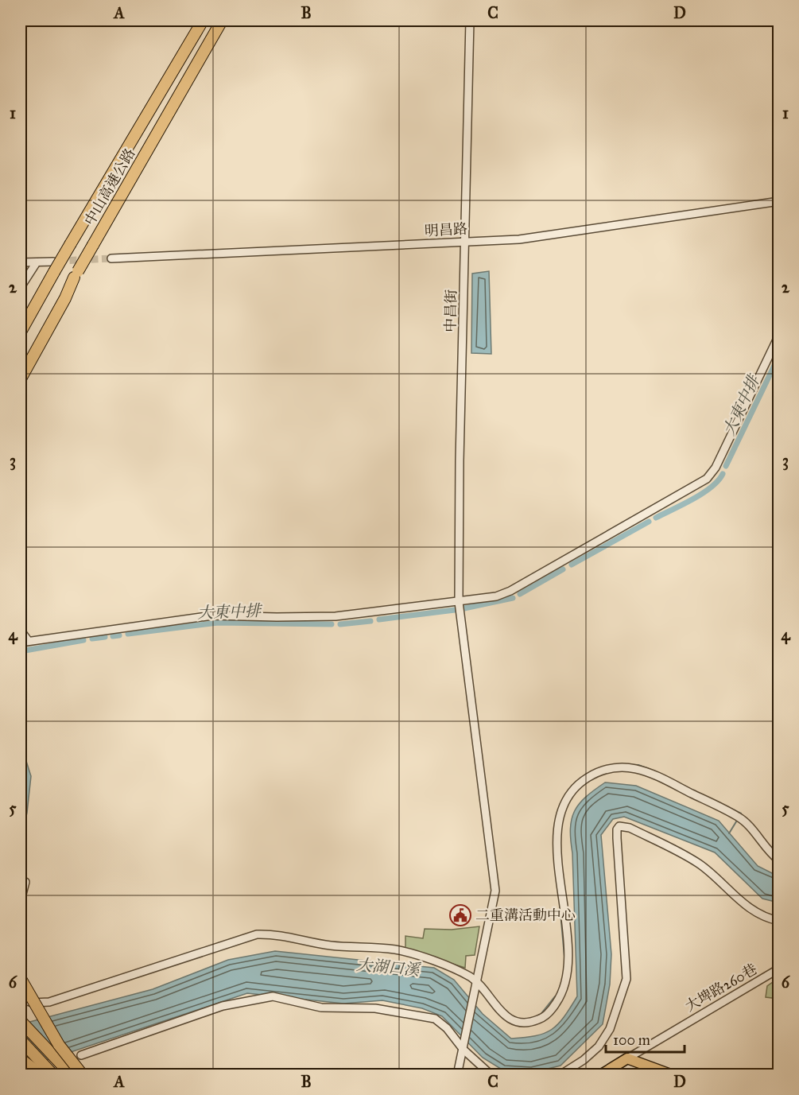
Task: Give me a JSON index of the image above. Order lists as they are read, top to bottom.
{
  "streets": {
    "highway": ["中山高速公路"],
    "street": ["明昌路", "中昌街", "大埤路260巷"]
  },
  "crossings": [
    ["明昌路", "中昌街"]
  ],
  "water": ["大東中排", "大湖口溪"],
  "places": {
    "public building": ["二重溝活動中心"]
  },
  "scale_bar": "100 m",
  "grid": {
    "columns": [
      "A",
      "B",
      "C",
      "D"
    ],
    "rows": [
      "1",
      "2",
      "3",
      "4",
      "5",
      "6"
    ]
  }
}
